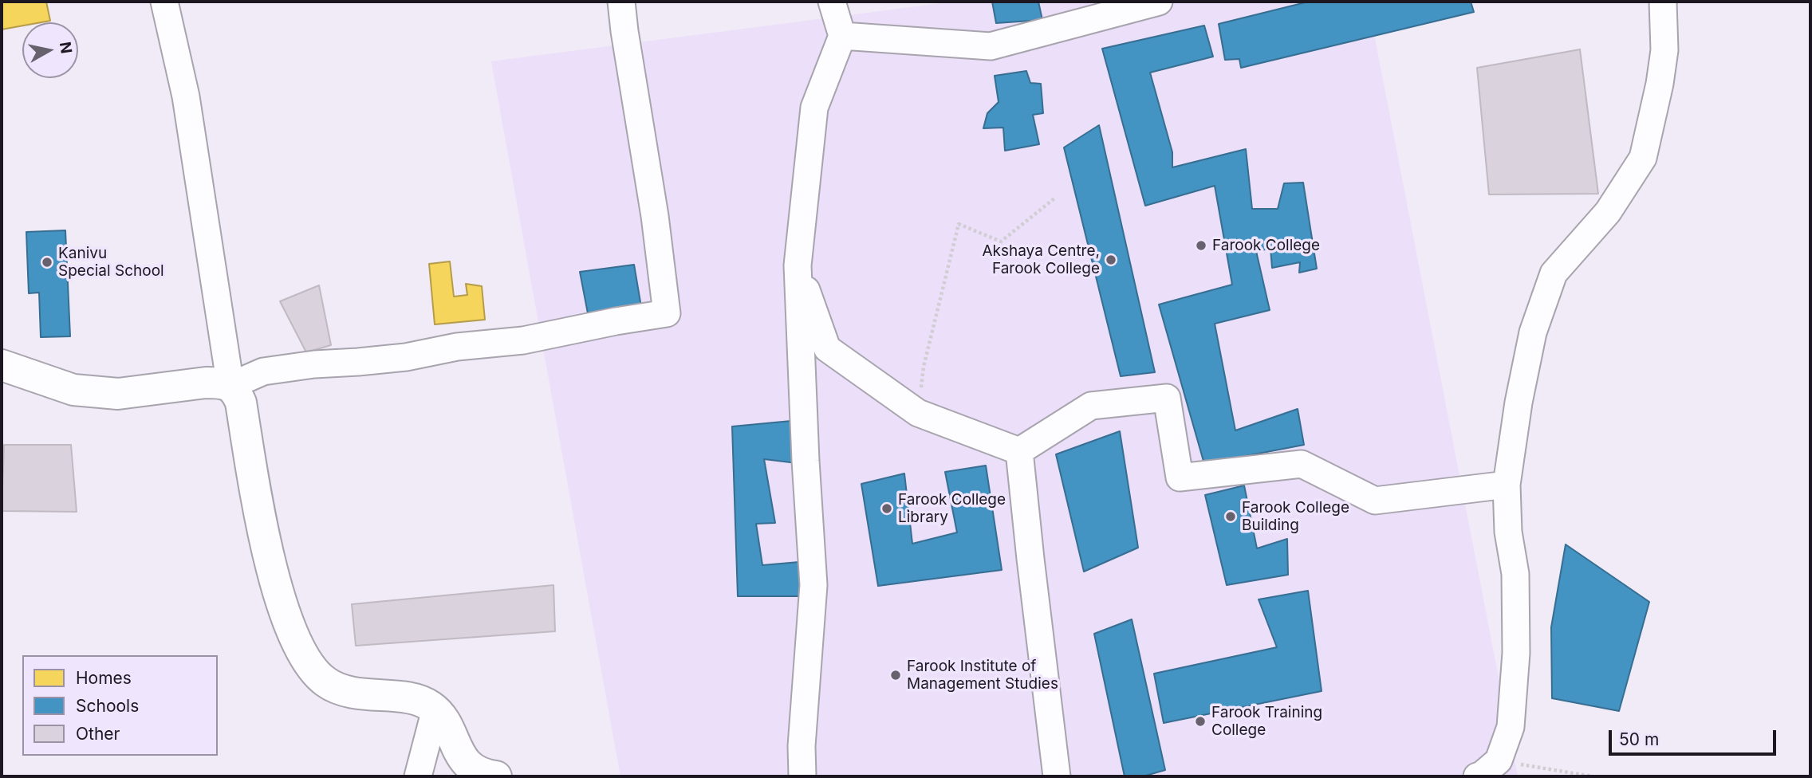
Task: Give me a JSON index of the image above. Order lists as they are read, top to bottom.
{
  "places": [
    "Farook College",
    "Akshaya Centre, Farook College",
    "Kanivu Special School",
    "Farook College Library",
    "Farook College Building",
    "Farook Institute of Management Studies",
    "Farook Training College"
  ],
  "legend": ["Homes", "Schools", "Other"],
  "scale_bar": "50 m",
  "north": "right"
}
